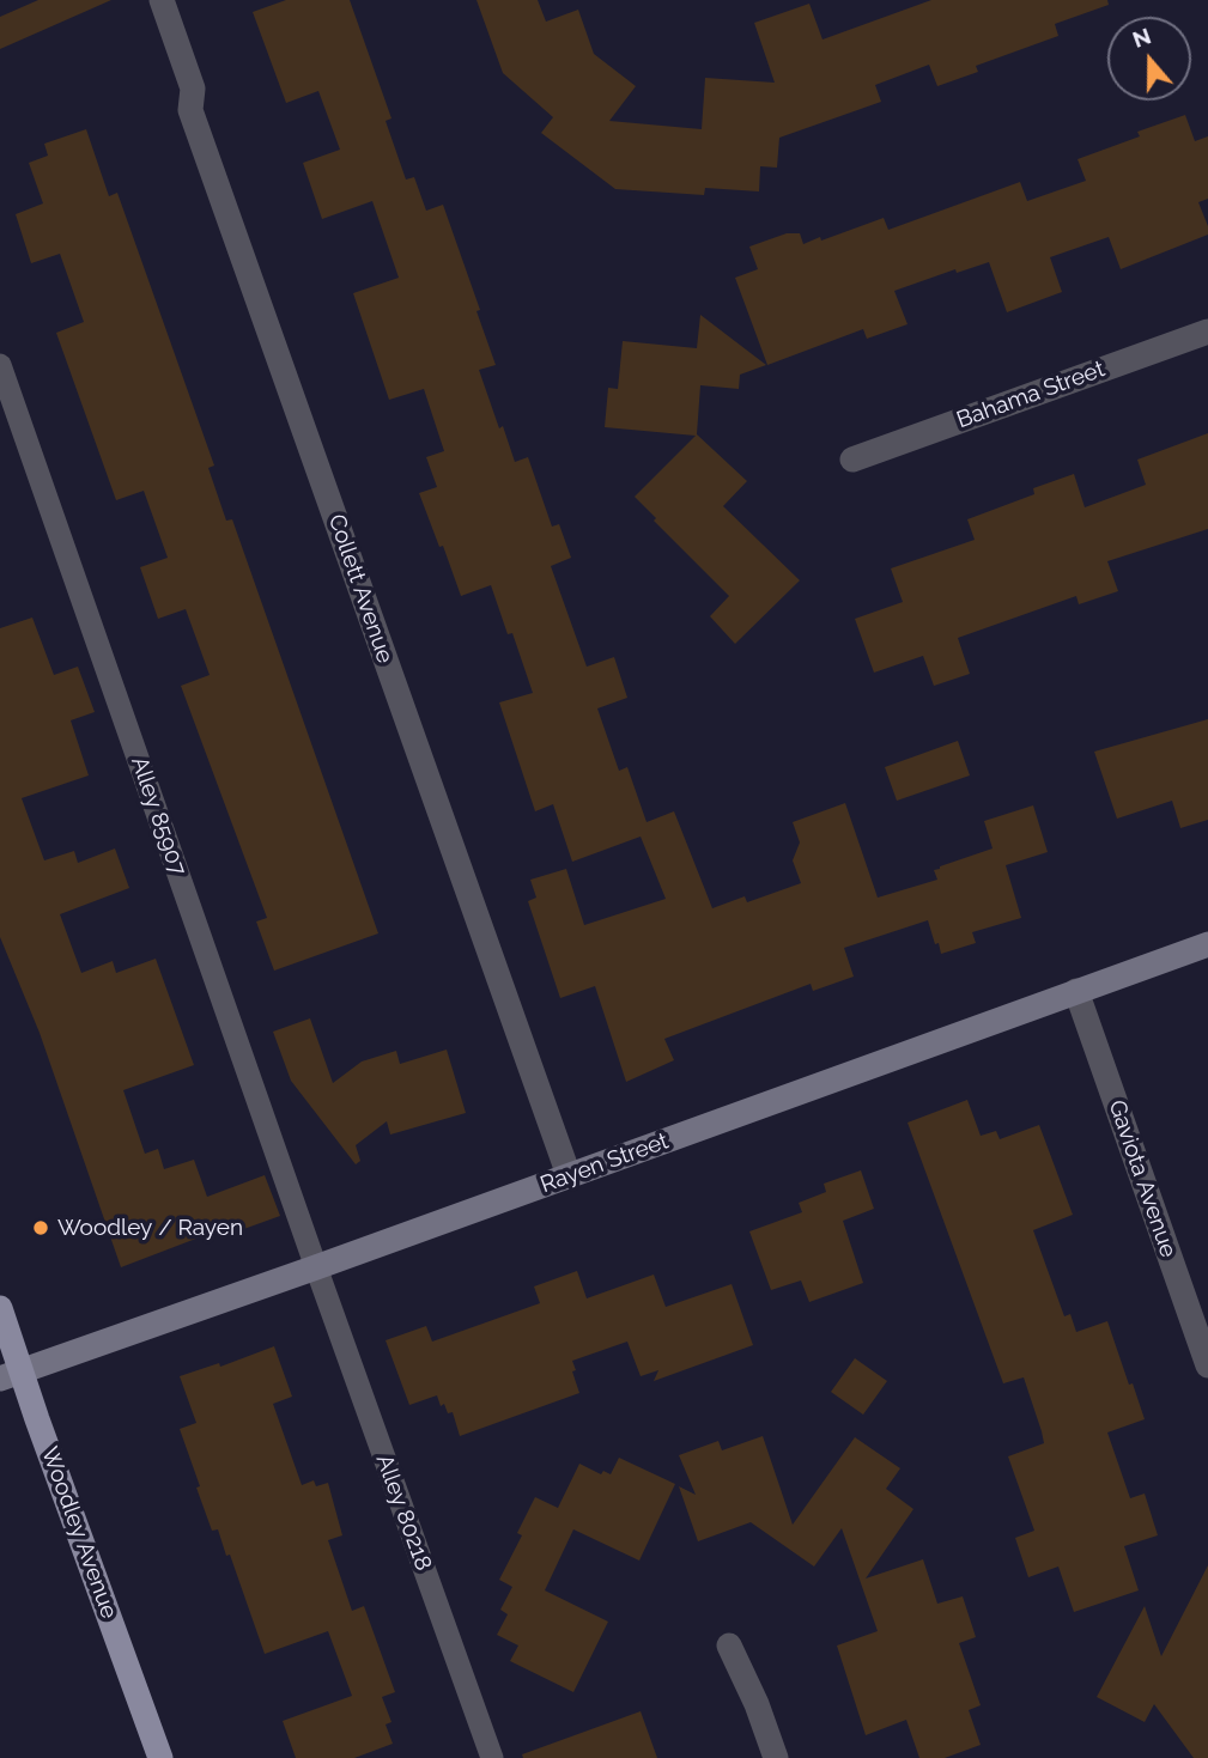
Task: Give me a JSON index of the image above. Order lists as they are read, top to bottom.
{
  "streets": {
    "main road": ["Woodley Avenue"],
    "street": [
      "Bahama Street",
      "Collett Avenue",
      "Rayen Street",
      "Gaviota Avenue"
    ],
    "lane": ["Alley 85907", "Alley 80218"]
  },
  "crossings": [
    ["Collett Avenue", "Rayen Street"],
    ["Alley 85907", "Rayen Street"],
    ["Alley 85907", "Alley 80218"],
    ["Rayen Street", "Gaviota Avenue"],
    ["Rayen Street", "Alley 80218"],
    ["Rayen Street", "Woodley Avenue"]
  ],
  "places": ["Woodley / Rayen"],
  "north": "top"
}
